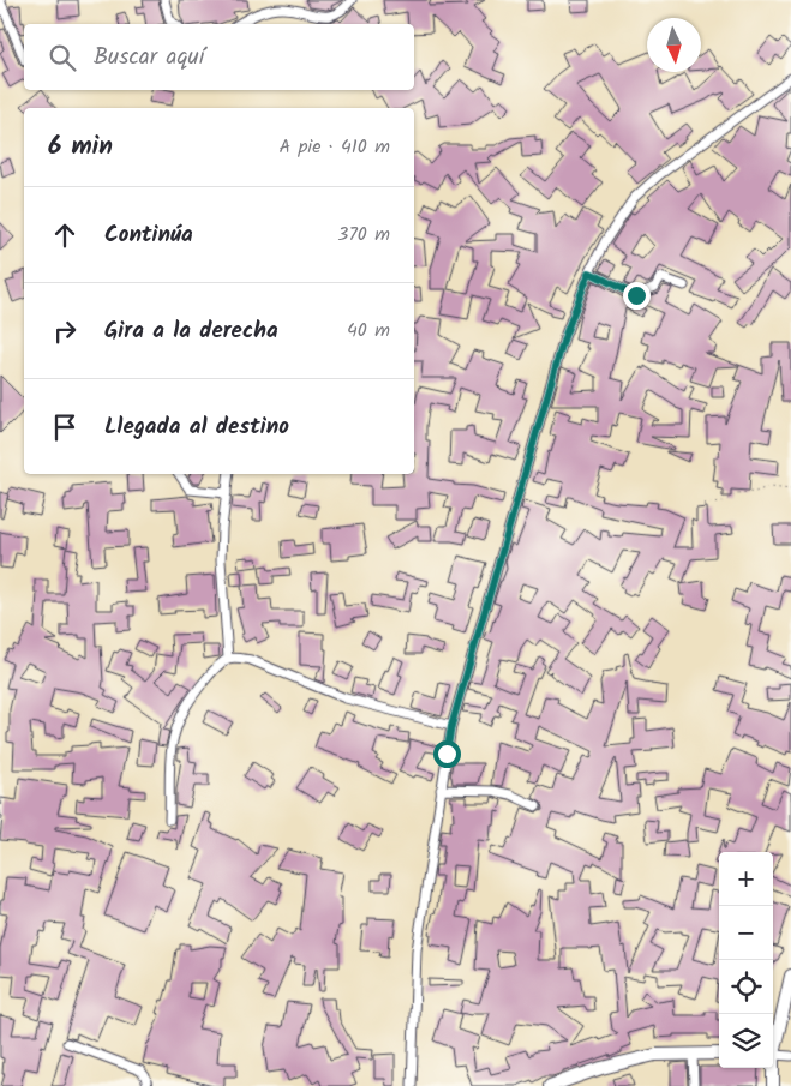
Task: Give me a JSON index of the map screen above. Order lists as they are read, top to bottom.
{
  "north": "bottom",
  "page": {
    "search": "Buscar aquí",
    "heading": ["6 min", "A pie · 410 m"],
    "list": [
      ["Continúa", "370 m"],
      ["Gira a la derecha", "40 m"],
      "Llegada al destino"
    ],
    "map_buttons": ["+", "−"]
  }
}
